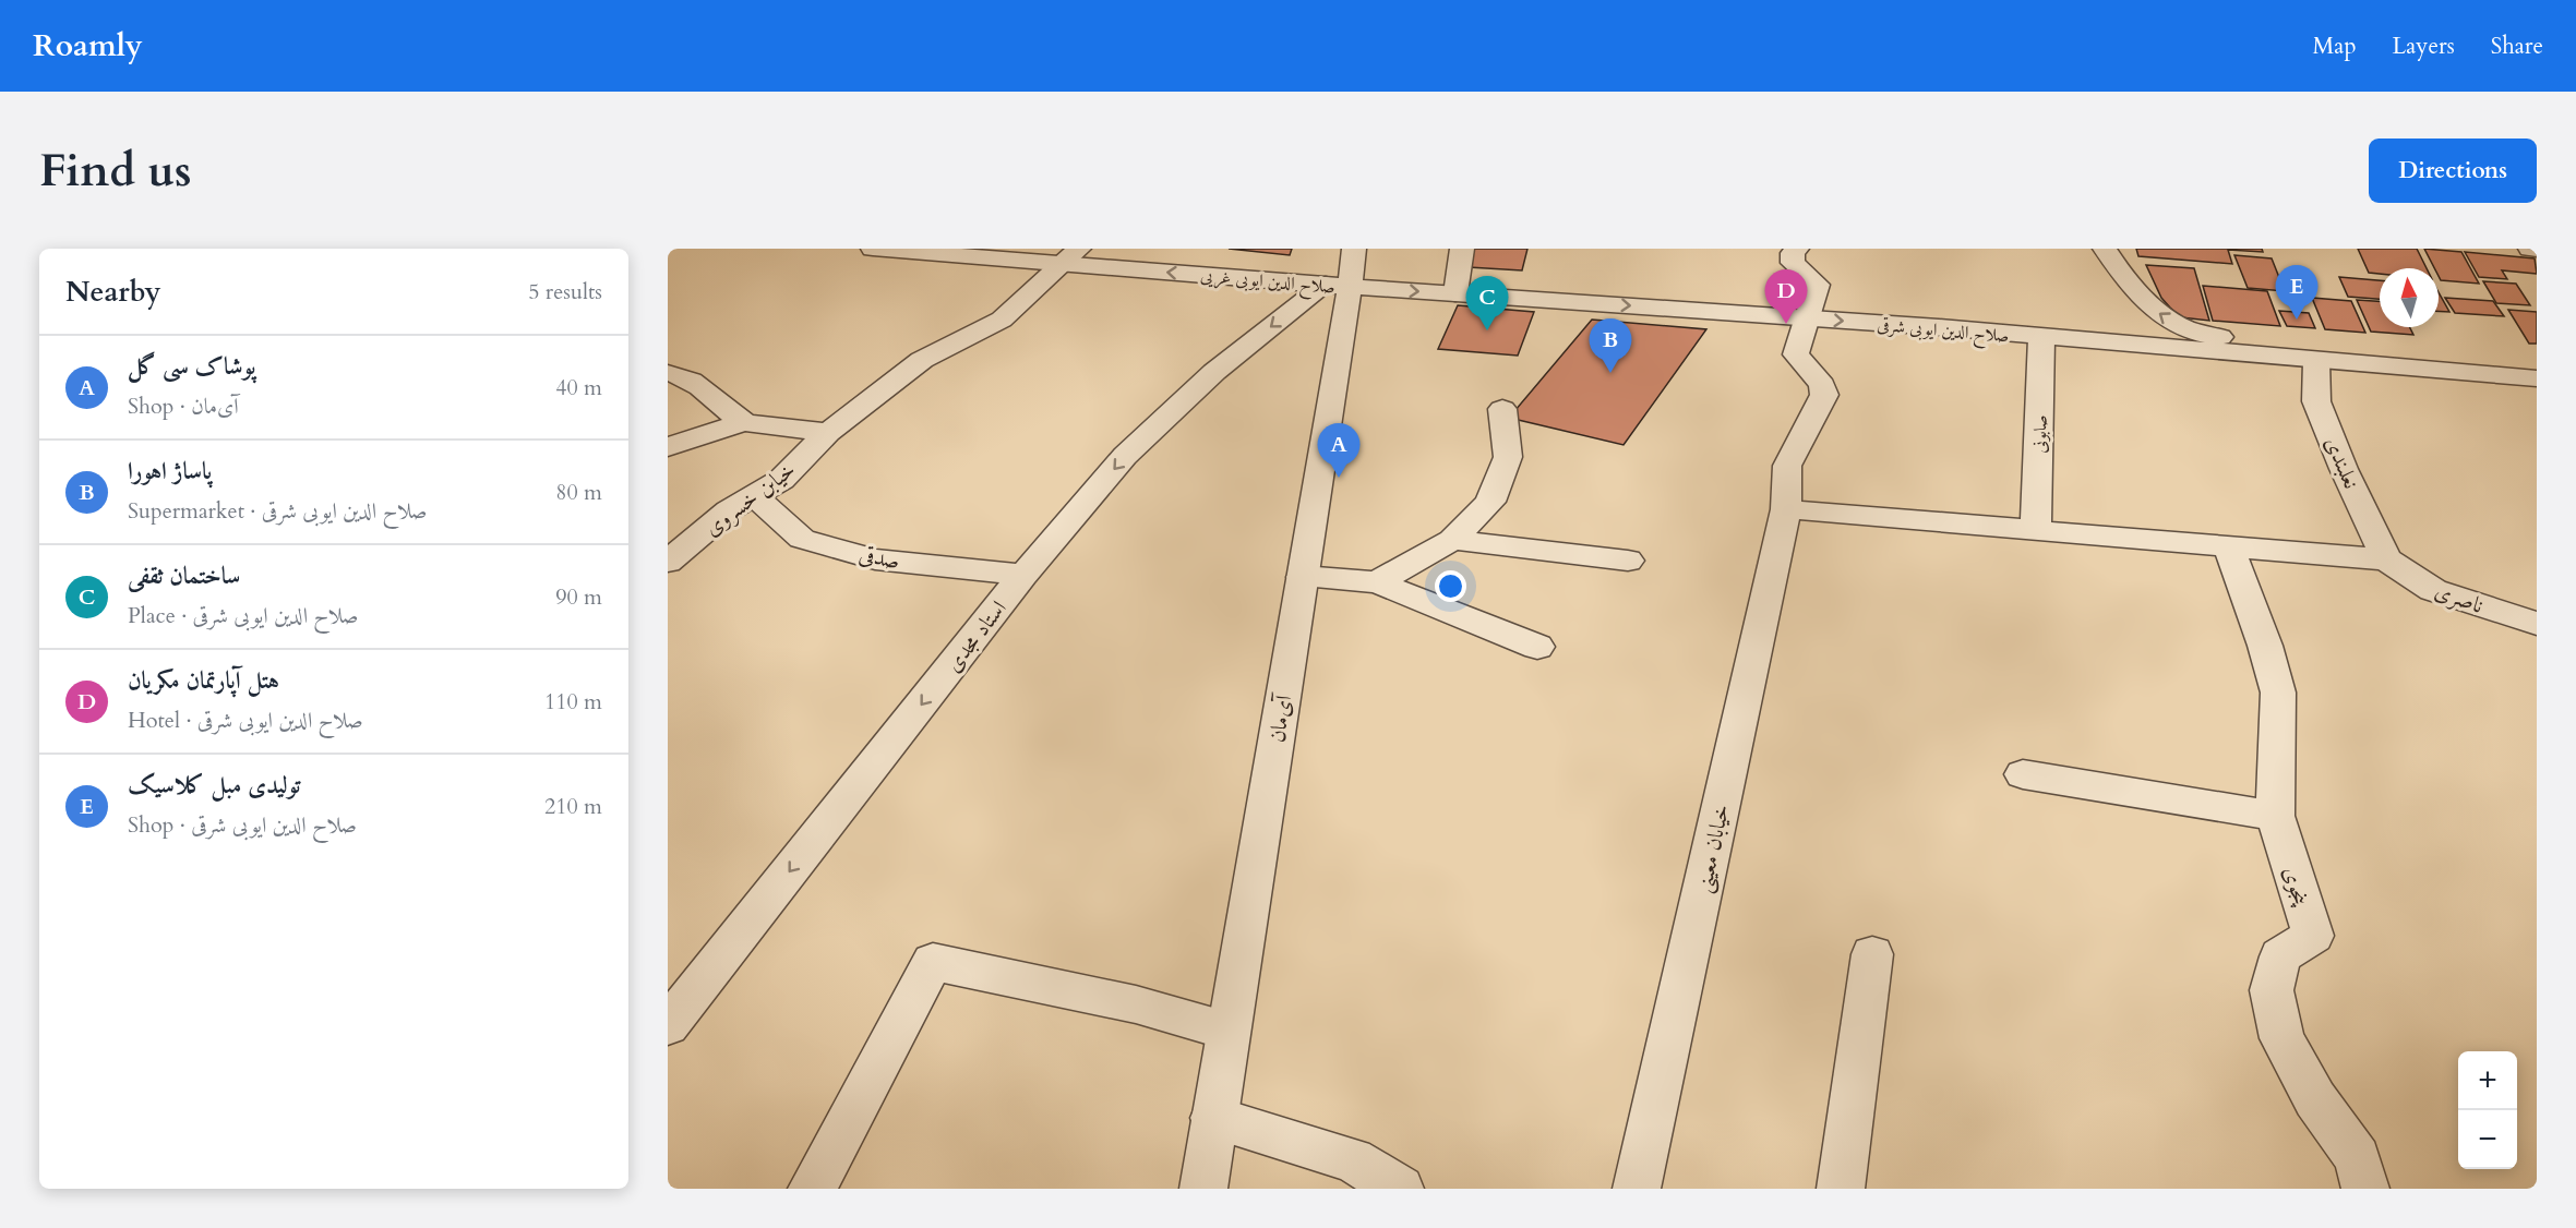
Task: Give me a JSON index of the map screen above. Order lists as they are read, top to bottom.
{
  "streets": {
    "street": [
      "صلاح الدین ایوبی غریی",
      "صلاح الدین ایوبی شرقی",
      "صابونی",
      "نعلبندی",
      "خیابن خسروی",
      "صدقی",
      "ناصری",
      "استاد مجدی",
      "آی‌مان",
      "خیابان معینی",
      "پنجوی"
    ]
  },
  "crossings": [
    ["صلاح الدین ایوبی غریی", "صلاح الدین ایوبی شرقی"],
    ["صلاح الدین ایوبی غریی", "خیابن خسروی"],
    ["صلاح الدین ایوبی غریی", "استاد مجدی"],
    ["صلاح الدین ایوبی غریی", "آی‌مان"],
    ["صلاح الدین ایوبی شرقی", "صابونی"],
    ["صلاح الدین ایوبی شرقی", "نعلبندی"],
    ["صلاح الدین ایوبی شرقی", "استاد مجدی"],
    ["صلاح الدین ایوبی شرقی", "آی‌مان"],
    ["صلاح الدین ایوبی شرقی", "خیابان معینی"],
    ["نعلبندی", "ناصری"],
    ["خیابن خسروی", "صدقی"],
    ["صدقی", "استاد مجدی"],
    ["استاد مجدی", "آی‌مان"]
  ],
  "one_way": ["صلاح الدین ایوبی غریی", "استاد مجدی"],
  "north": "top",
  "page": {
    "header": "Roamly",
    "nav": ["Map", "Layers", "Share"],
    "buttons": "Directions",
    "title": "Find us",
    "heading": ["Nearby", "5 results"],
    "pins": [
      "E",
      "D",
      "C",
      "B",
      "A"
    ],
    "list": [
      {
        "mark": "A",
        "name": "پوشاک سی گل",
        "note": "Shop · آی‌مان",
        "value": "40 m"
      },
      {
        "mark": "B",
        "name": "پاساژ اهورا",
        "note": "Supermarket · صلاح الدین ایوبی شرقی",
        "value": "80 m"
      },
      {
        "mark": "C",
        "name": "ساختمان ثقفی",
        "note": "Place · صلاح الدین ایوبی شرقی",
        "value": "90 m"
      },
      {
        "mark": "D",
        "name": "هتل آپارتمان مکریان",
        "note": "Hotel · صلاح الدین ایوبی شرقی",
        "value": "110 m"
      },
      {
        "mark": "E",
        "name": "تولیدی مبل کلاسیک",
        "note": "Shop · صلاح الدین ایوبی شرقی",
        "value": "210 m"
      }
    ],
    "map_buttons": ["+", "−"]
  }
}
